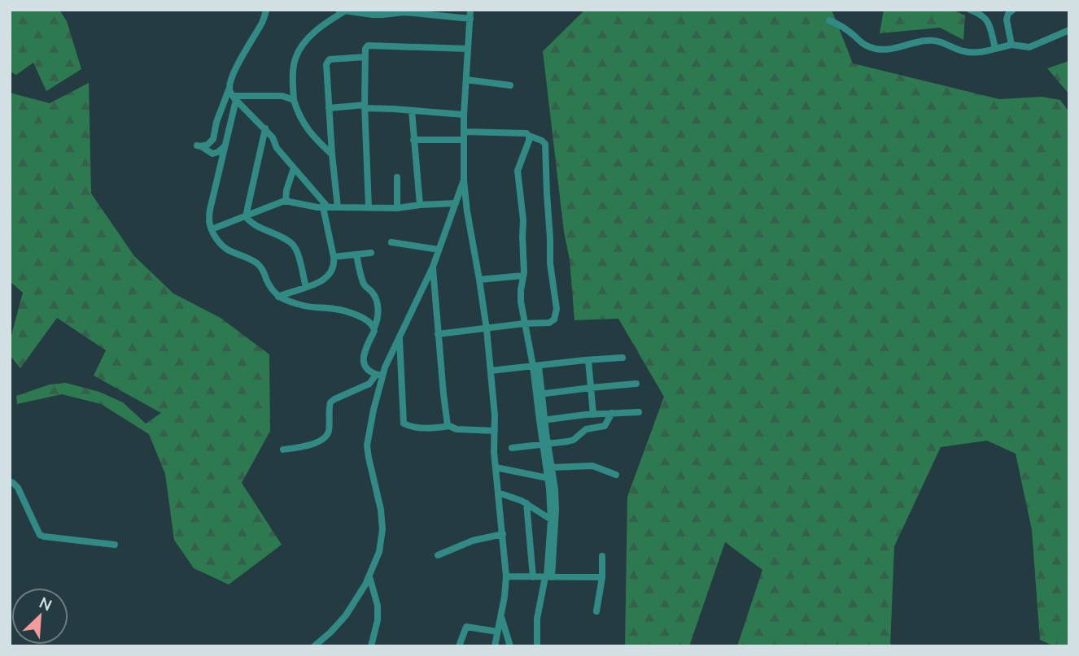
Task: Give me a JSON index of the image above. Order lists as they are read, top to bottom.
{
  "north": "top right"
}
